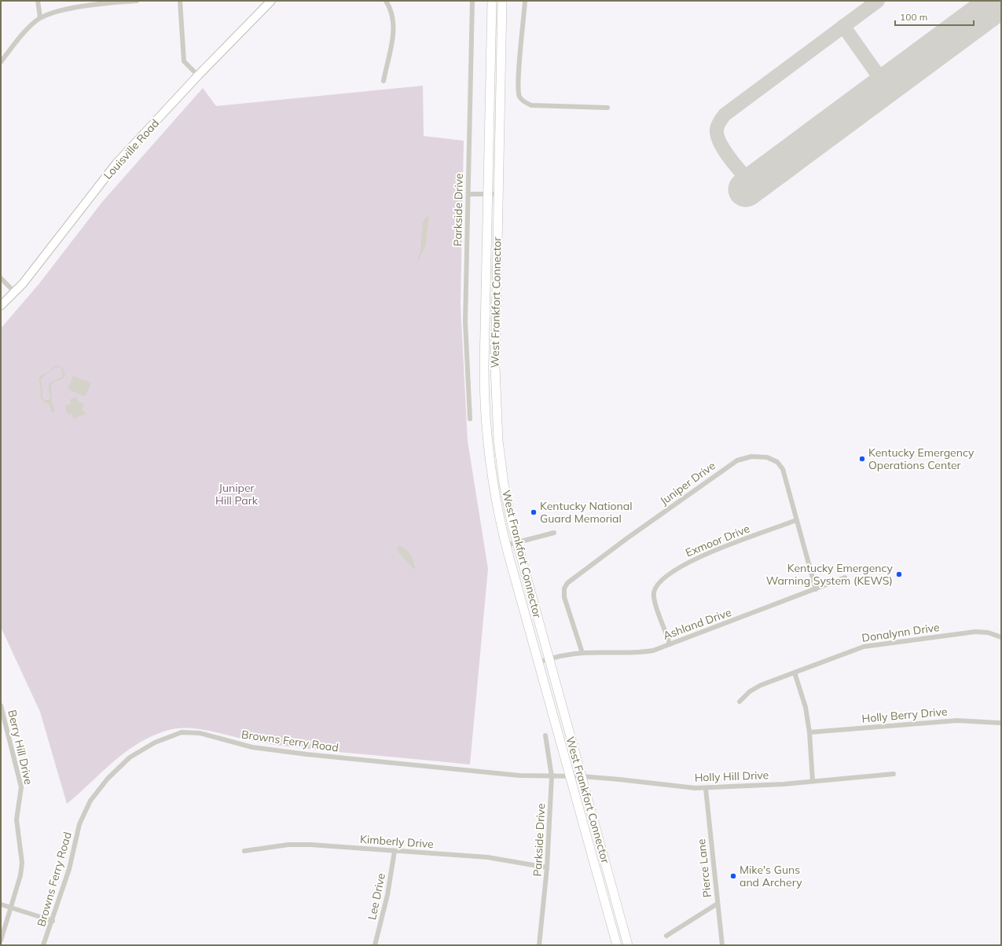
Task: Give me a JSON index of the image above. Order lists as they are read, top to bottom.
{
  "streets": {
    "highway": ["West Frankfort Connector"],
    "main road": ["Louisville Road"],
    "street": [
      "Parkside Drive",
      "Juniper Drive",
      "Exmoor Drive",
      "Ashland Drive",
      "Donalynn Drive",
      "Holly Berry Drive",
      "Browns Ferry Road",
      "Berry Hill Drive",
      "Holly Hill Drive",
      "Kimberly Drive",
      "Pierce Lane",
      "Lee Drive"
    ]
  },
  "crossings": [
    ["Parkside Drive", "Browns Ferry Road"],
    ["Parkside Drive", "Holly Hill Drive"],
    ["Parkside Drive", "Kimberly Drive"],
    ["West Frankfort Connector", "Ashland Drive"],
    ["West Frankfort Connector", "Holly Hill Drive"],
    ["Juniper Drive", "Exmoor Drive"],
    ["Juniper Drive", "Ashland Drive"],
    ["Exmoor Drive", "Ashland Drive"],
    ["Browns Ferry Road", "Holly Hill Drive"],
    ["Holly Hill Drive", "Pierce Lane"],
    ["Kimberly Drive", "Lee Drive"]
  ],
  "parks": ["Juniper Hill Park"],
  "places": [
    "Kentucky Emergency Operations Center",
    "Kentucky National Guard Memorial",
    "Kentucky Emergency Warning System (KEWS)",
    "Mike's Guns and Archery"
  ],
  "scale_bar": "100 m"
}
